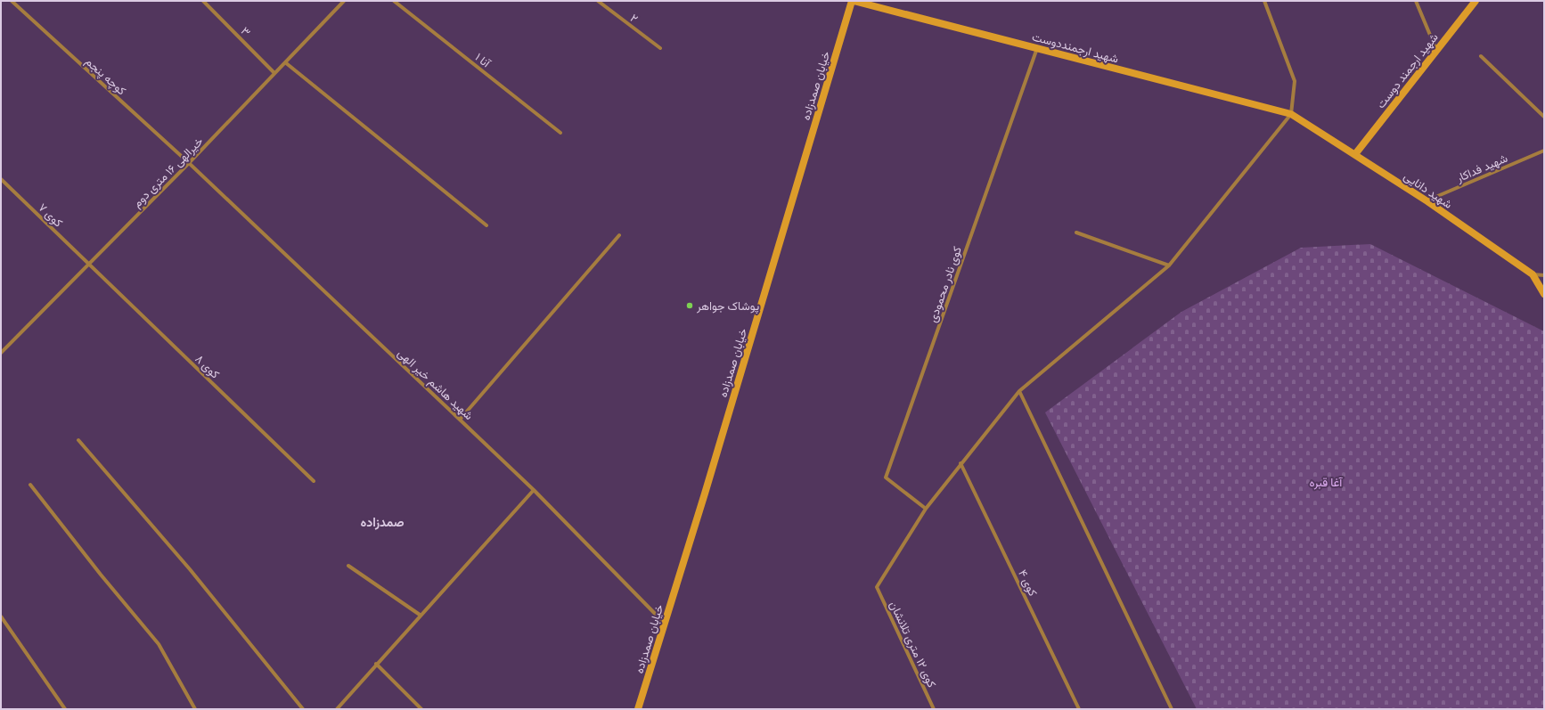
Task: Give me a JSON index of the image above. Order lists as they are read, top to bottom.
{
  "streets": {
    "street": [
      "۲",
      "۳",
      "شهید ارجمنددوست",
      "آنا ۱",
      "شهید ارجمند دوست",
      "کوچه پنجم",
      "خیابان صمدزاده",
      "شهید فداکار",
      "خیرالهی ۱۶ متری دوم",
      "شهید دانایی",
      "کوی ۷",
      "کوی نادر محمودی",
      "کوی ۸",
      "شهید هاشم خیر الهی",
      "کوی ۴",
      "کوی ۱۲ متری تلانشان"
    ]
  },
  "crossings": [
    ["۳", "خیرالهی ۱۶ متری دوم"],
    ["شهید ارجمنددوست", "خیابان صمدزاده"],
    ["شهید ارجمنددوست", "شهید دانایی"],
    ["شهید ارجمنددوست", "کوی نادر محمودی"],
    ["شهید ارجمند دوست", "شهید دانایی"],
    ["کوچه پنجم", "خیرالهی ۱۶ متری دوم"],
    ["کوچه پنجم", "شهید هاشم خیر الهی"],
    ["خیابان صمدزاده", "شهید هاشم خیر الهی"],
    ["شهید فداکار", "شهید دانایی"],
    ["خیرالهی ۱۶ متری دوم", "کوی ۷"],
    ["خیرالهی ۱۶ متری دوم", "کوی ۸"],
    ["خیرالهی ۱۶ متری دوم", "شهید هاشم خیر الهی"],
    ["کوی ۷", "کوی ۸"],
    ["کوی نادر محمودی", "کوی ۱۲ متری تلانشان"]
  ],
  "districts": ["صمدزاده"],
  "parks": ["آغا قبره"],
  "places": ["پوشاک جواهر"]
}
